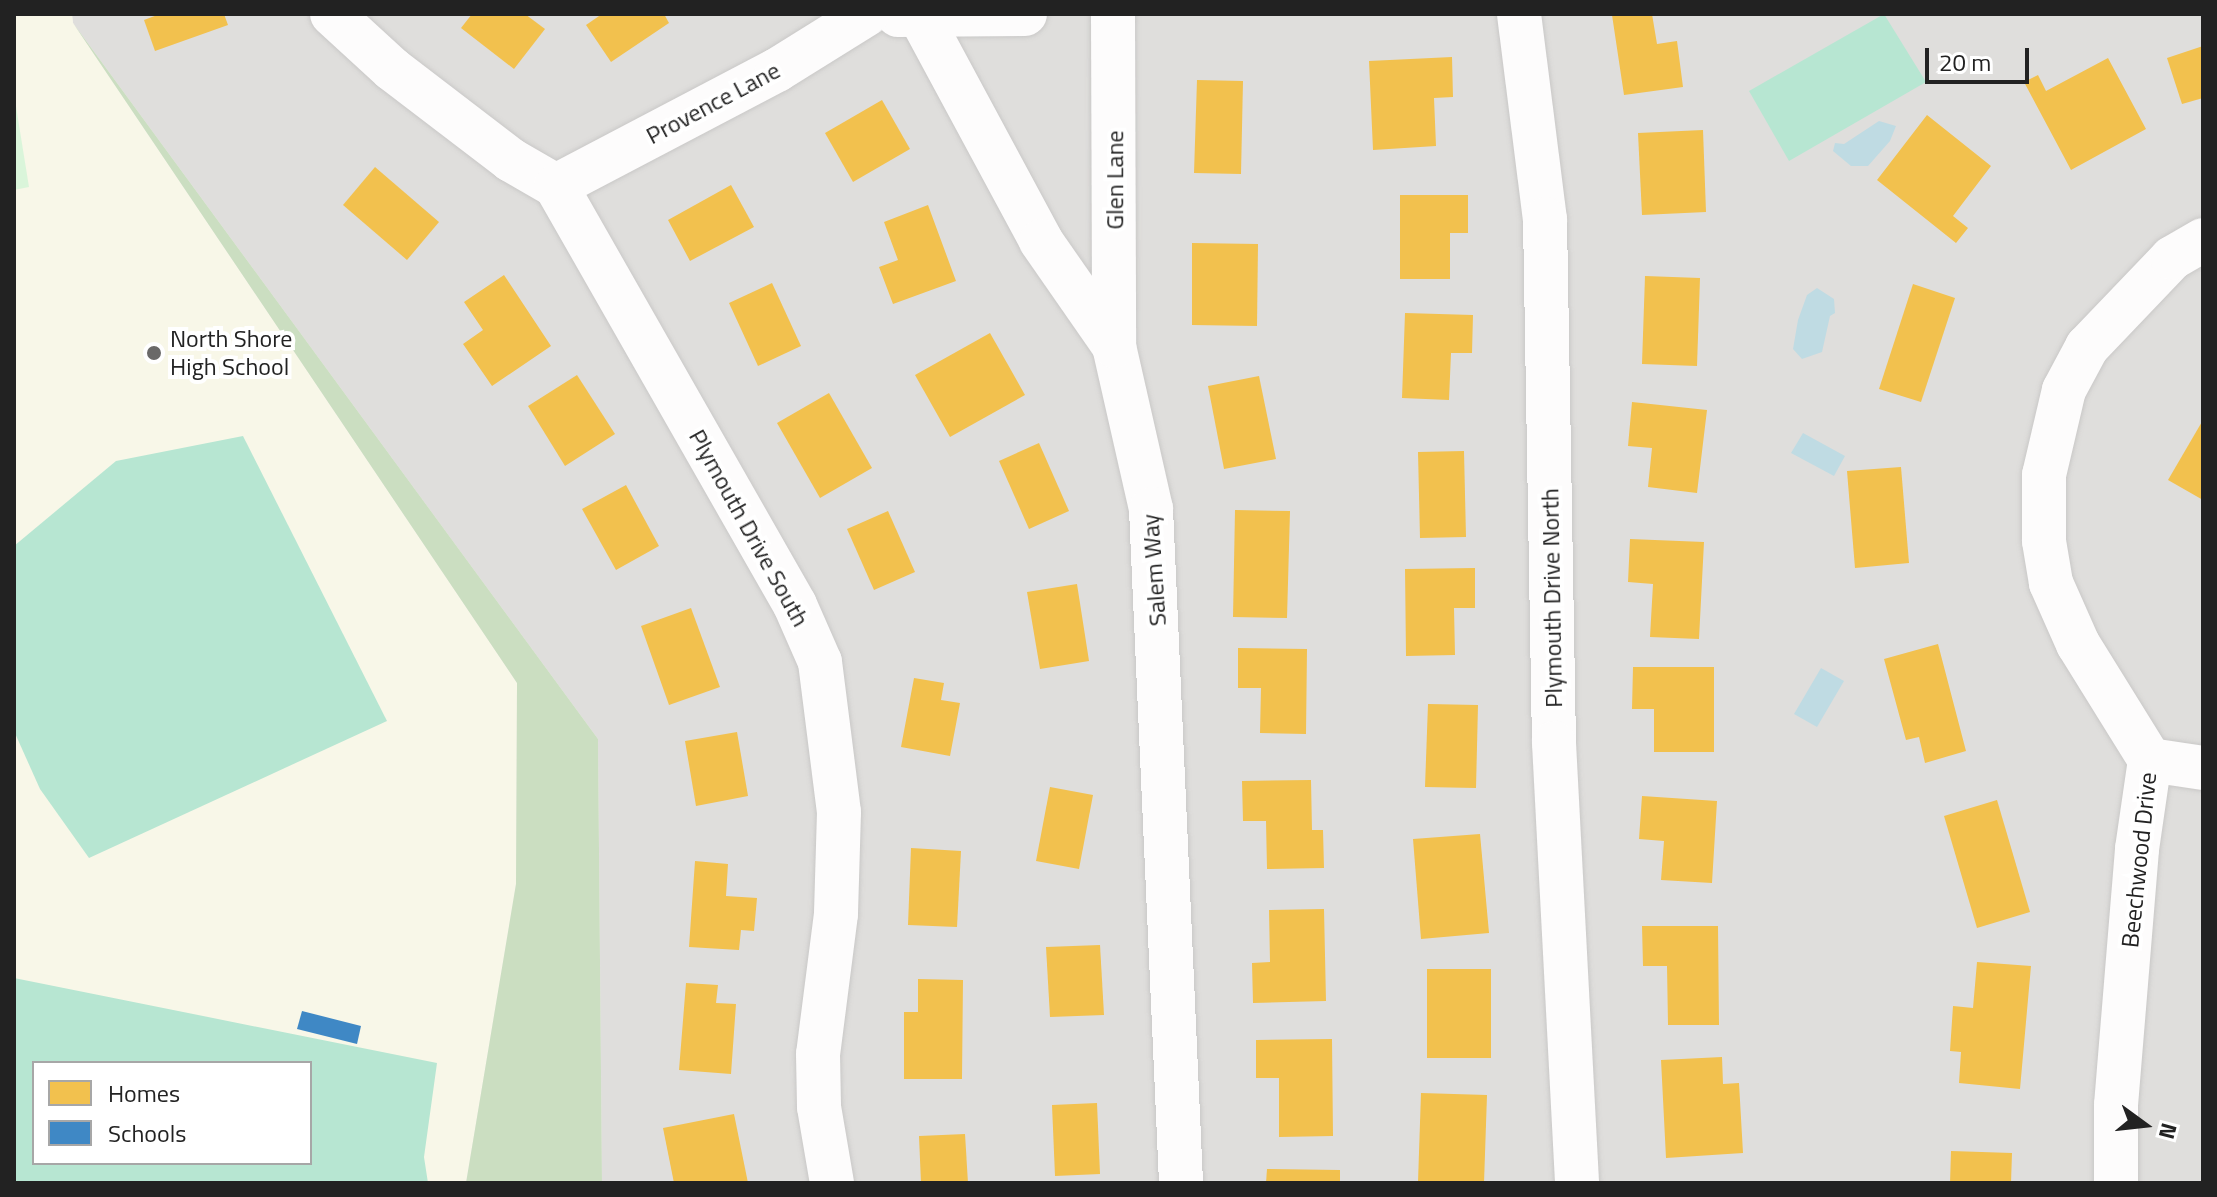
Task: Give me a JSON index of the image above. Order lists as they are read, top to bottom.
{
  "streets": {
    "street": [
      "Provence Lane",
      "Glen Lane",
      "Plymouth Drive South",
      "Salem Way",
      "Plymouth Drive North",
      "Beechwood Drive"
    ]
  },
  "crossings": [
    ["Provence Lane", "Plymouth Drive South"],
    ["Glen Lane", "Salem Way"]
  ],
  "places": ["North Shore High School"],
  "legend": ["Homes", "Schools"],
  "scale_bar": "20 m",
  "north": "right"
}
